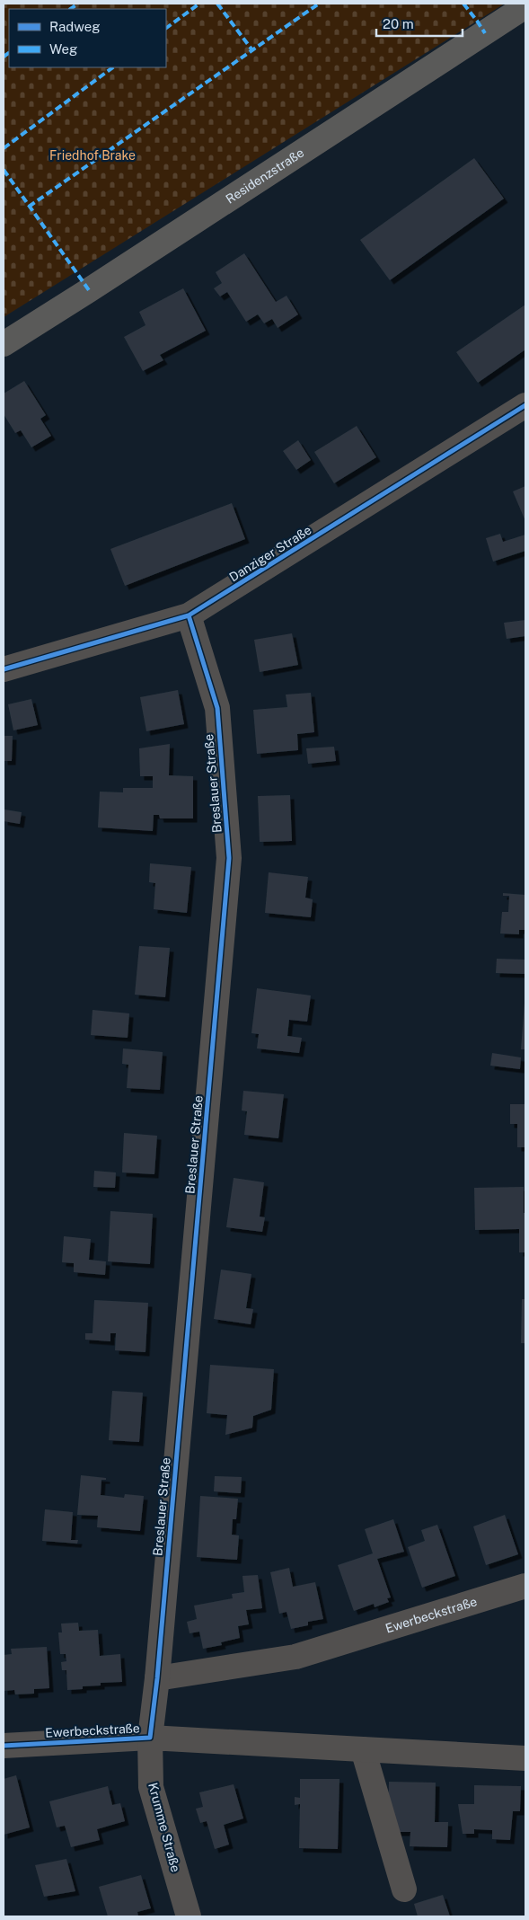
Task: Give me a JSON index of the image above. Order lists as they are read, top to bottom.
{
  "streets": {
    "main road": ["Residenzstraße"],
    "street": [
      "Danziger Straße",
      "Breslauer Straße",
      "Ewerbeckstraße",
      "Krumme Straße"
    ]
  },
  "crossings": [
    ["Danziger Straße", "Breslauer Straße"],
    ["Breslauer Straße", "Ewerbeckstraße"],
    ["Ewerbeckstraße", "Krumme Straße"]
  ],
  "parks": ["Friedhof Brake"],
  "legend": ["Radweg", "Weg"],
  "scale_bar": "20 m"
}
